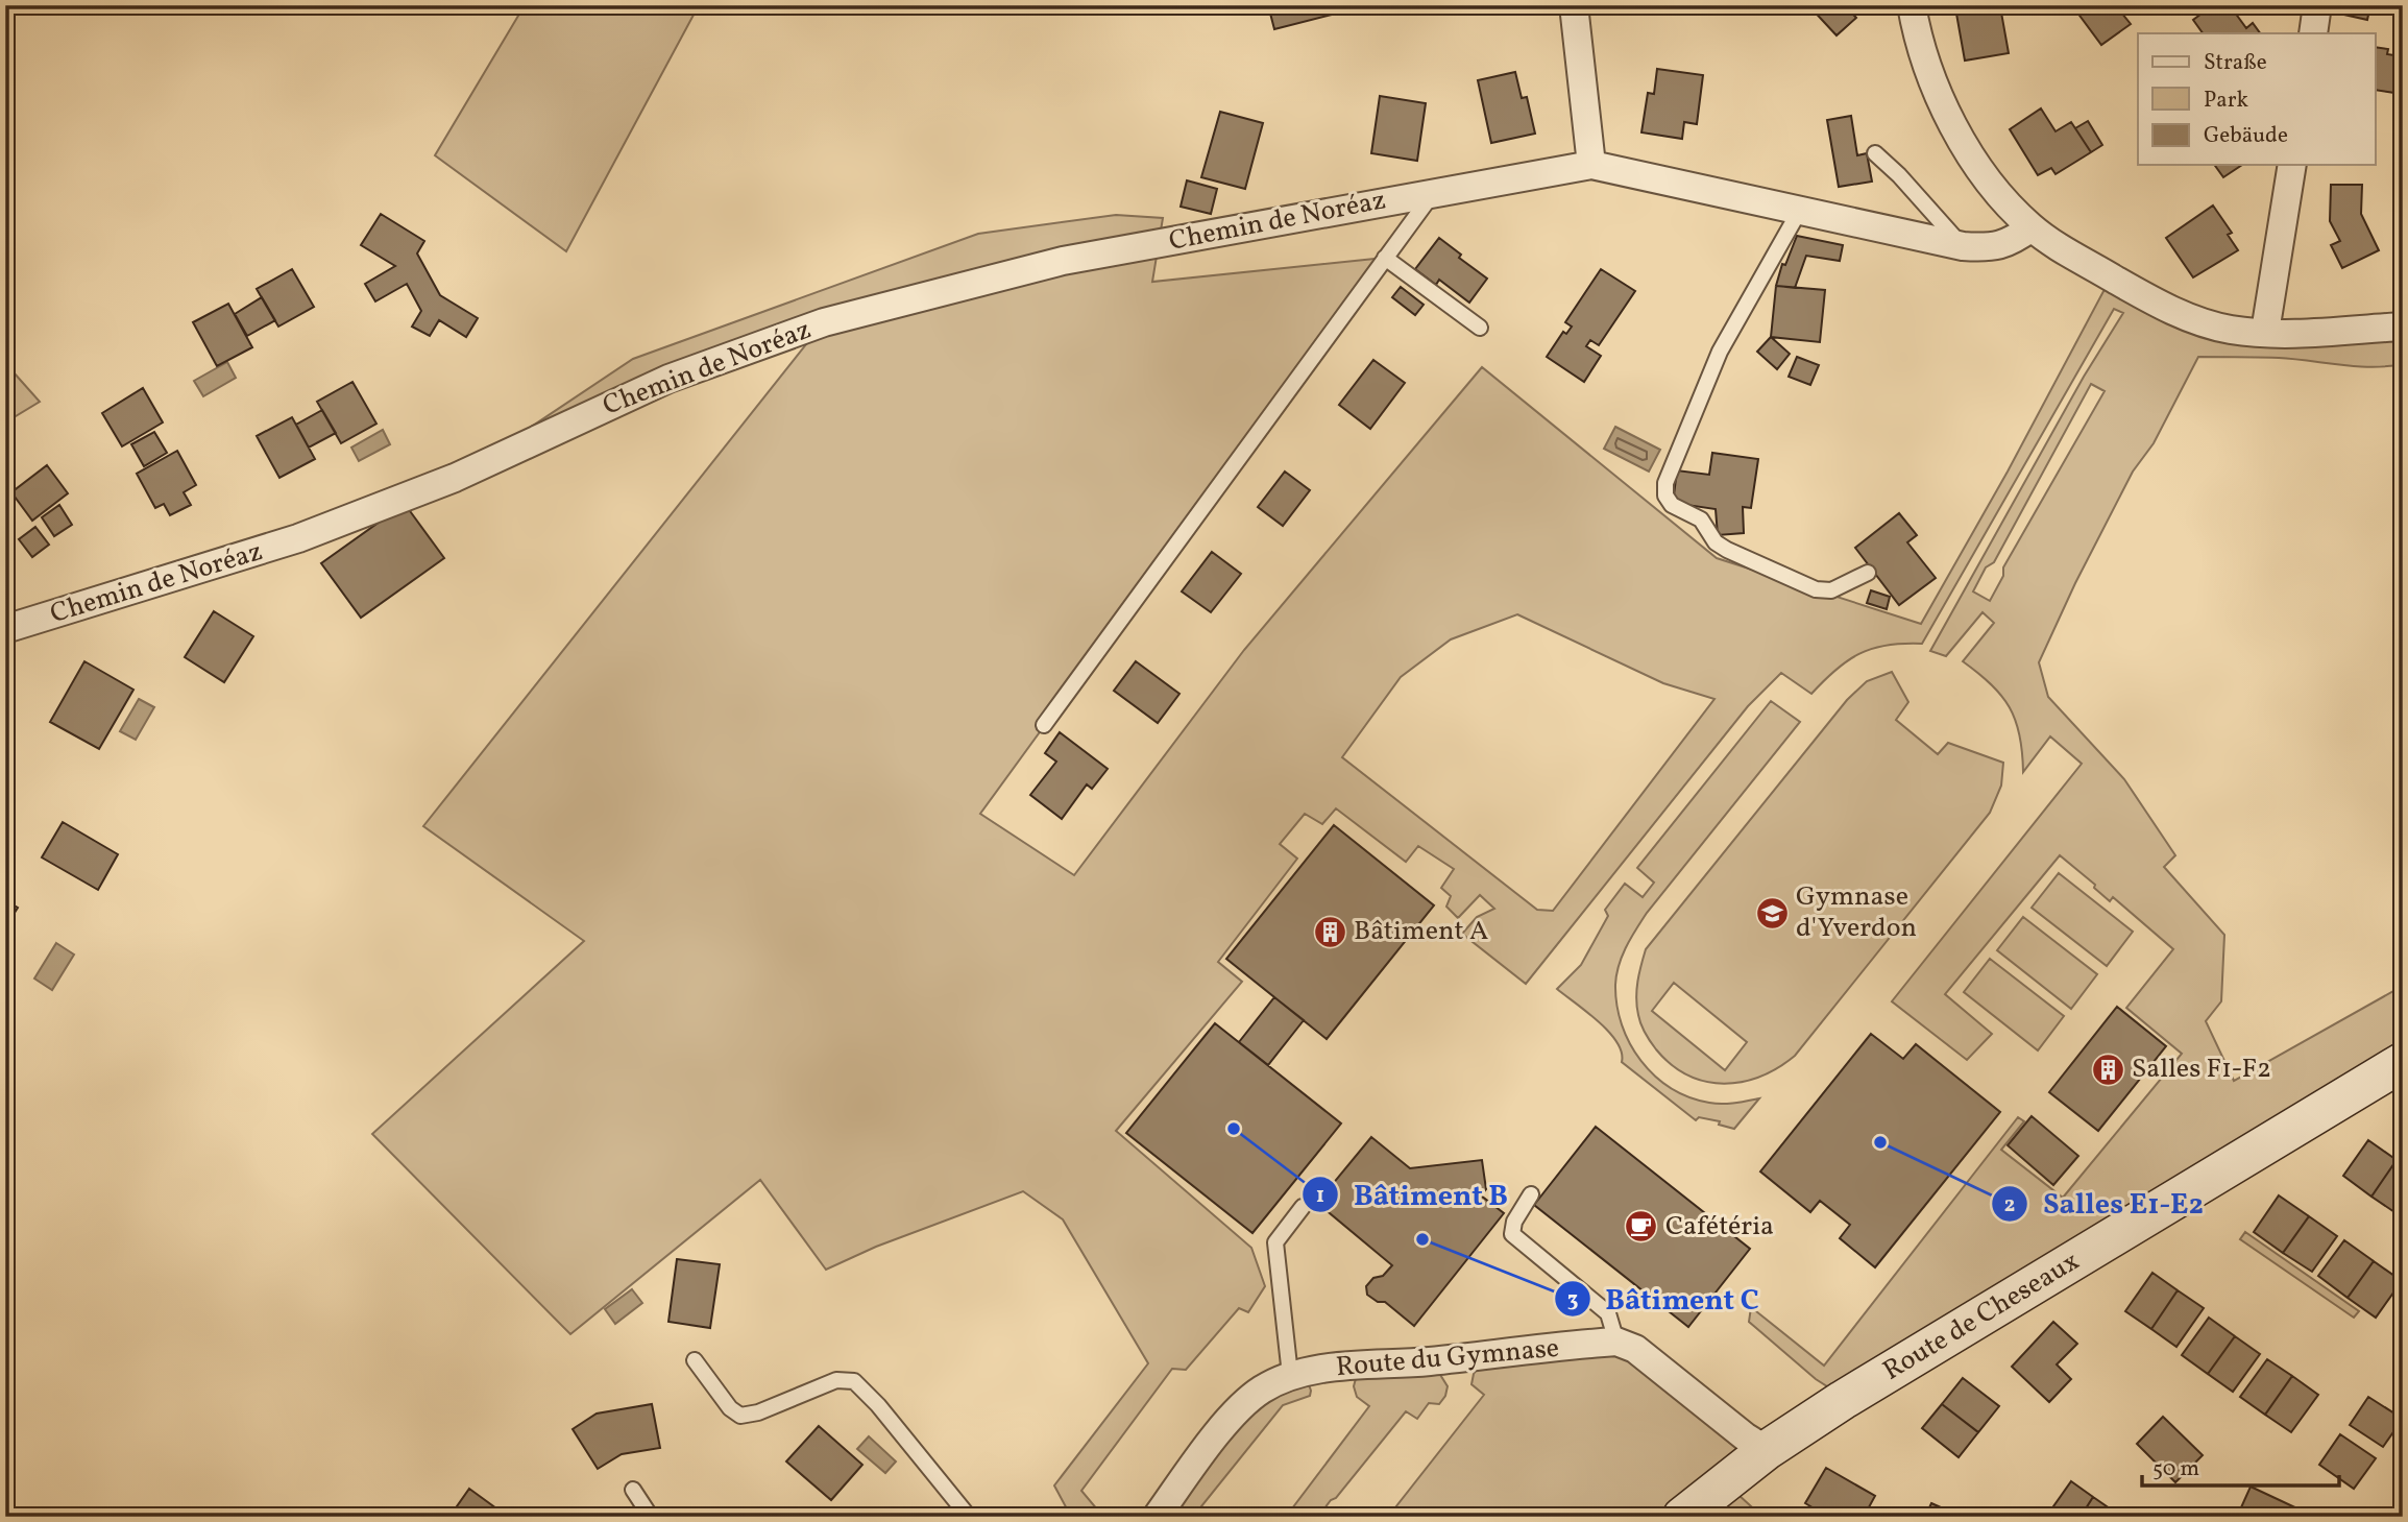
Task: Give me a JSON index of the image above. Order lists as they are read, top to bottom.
{
  "streets": {
    "street": ["Chemin de Noréaz", "Route de Cheseaux", "Route du Gymnase"]
  },
  "places": {
    "school or university": ["Gymnase d'Yverdon"],
    "building": ["Bâtiment A", "Salles F1-F2"],
    "other": ["Bâtiment B", "Salles E1-E2", "Bâtiment C"],
    "cafe": ["Cafétéria"]
  },
  "legend": ["Straße", "Park", "Gebäude"],
  "scale_bar": "50 m"
}
